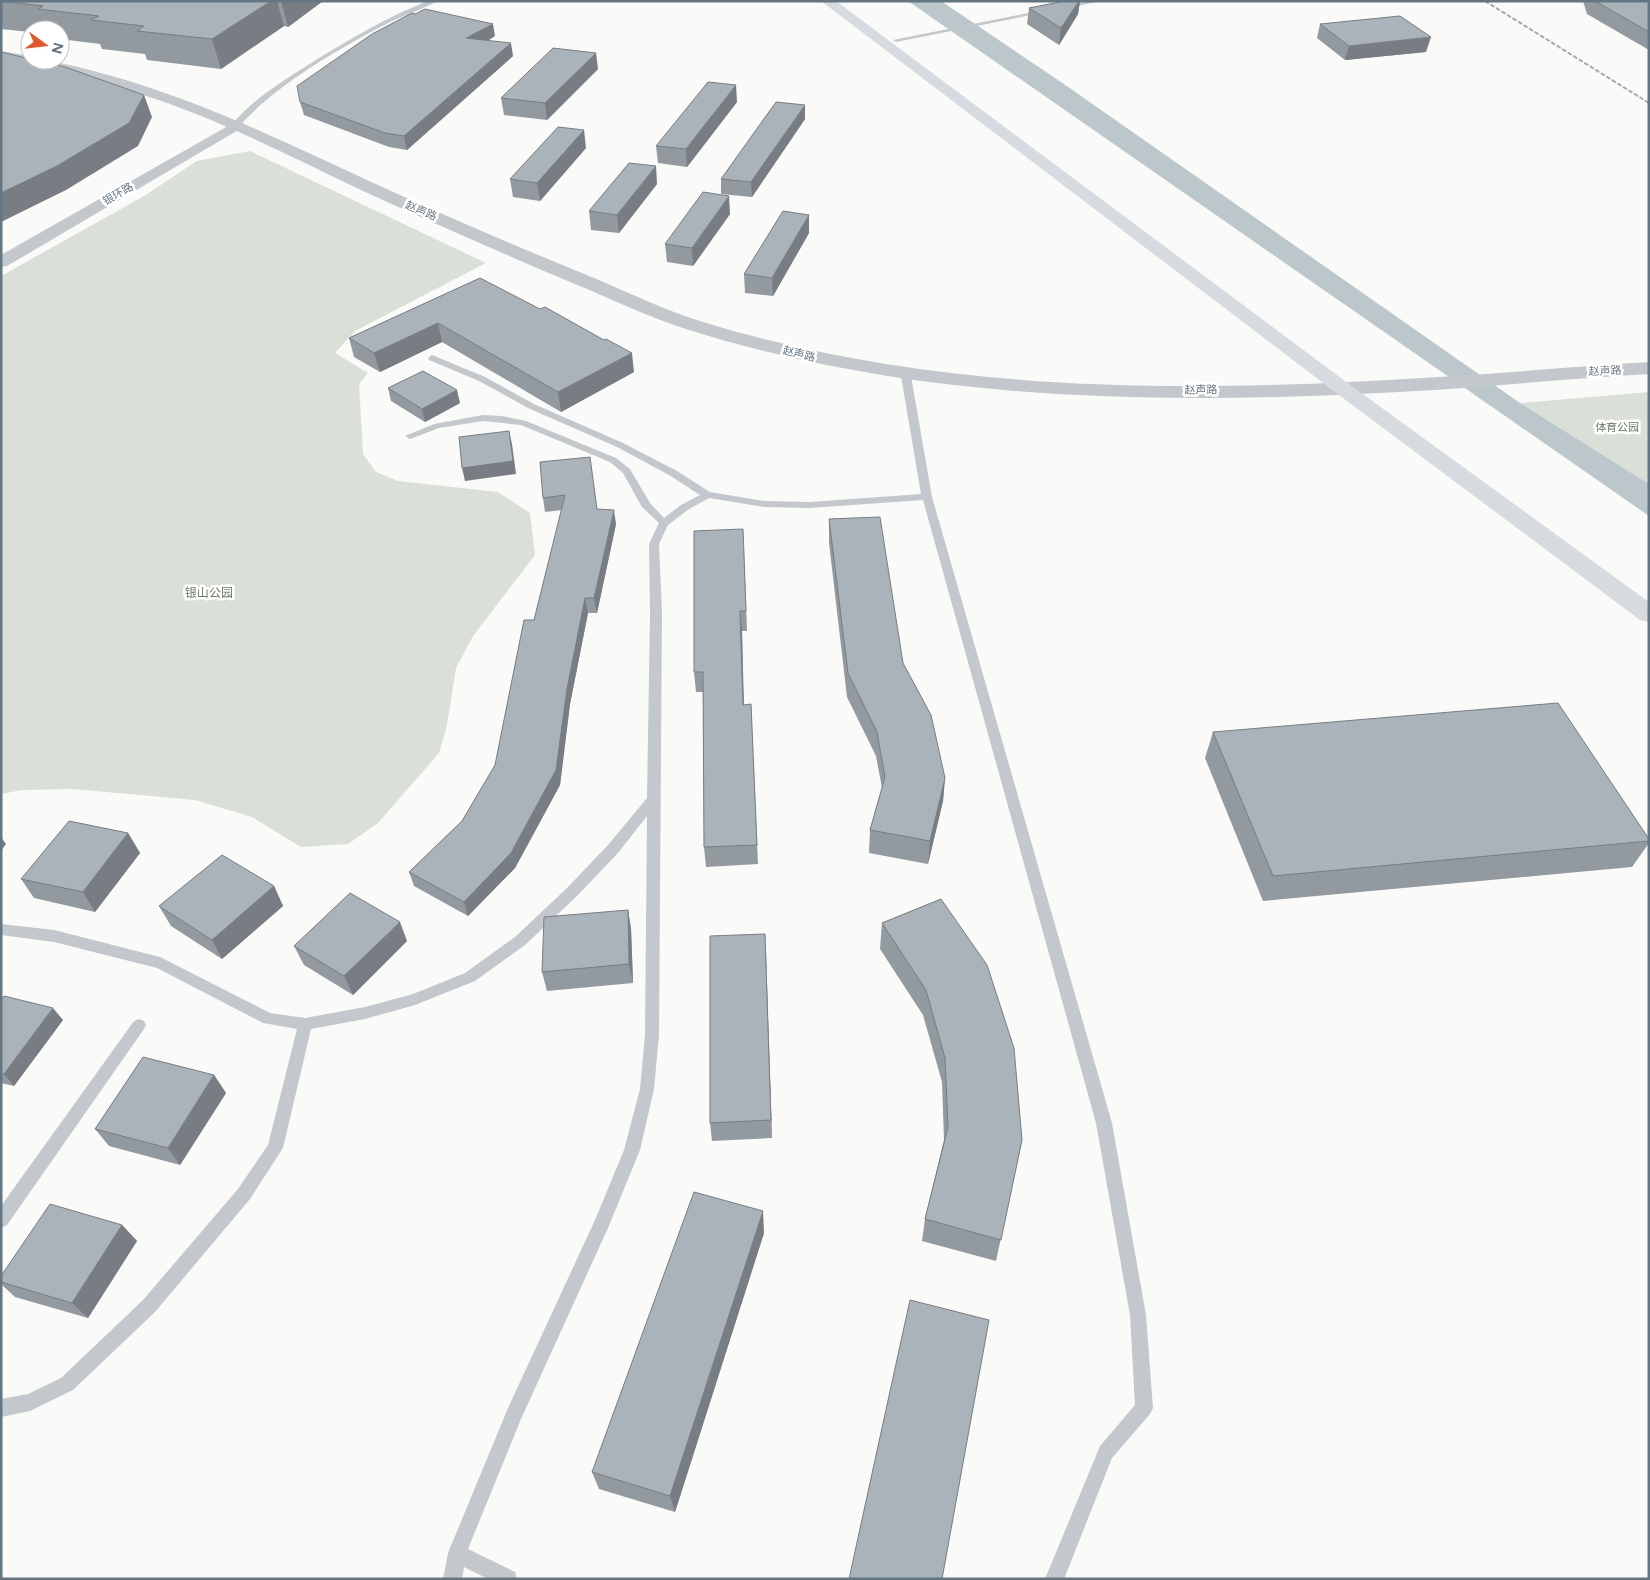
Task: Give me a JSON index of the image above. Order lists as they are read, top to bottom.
{
  "streets": {
    "street": ["银环路", "赵声路"]
  },
  "crossings": [
    ["银环路", "赵声路"]
  ],
  "parks": ["体育公园", "银山公园"],
  "north": "right"
}
